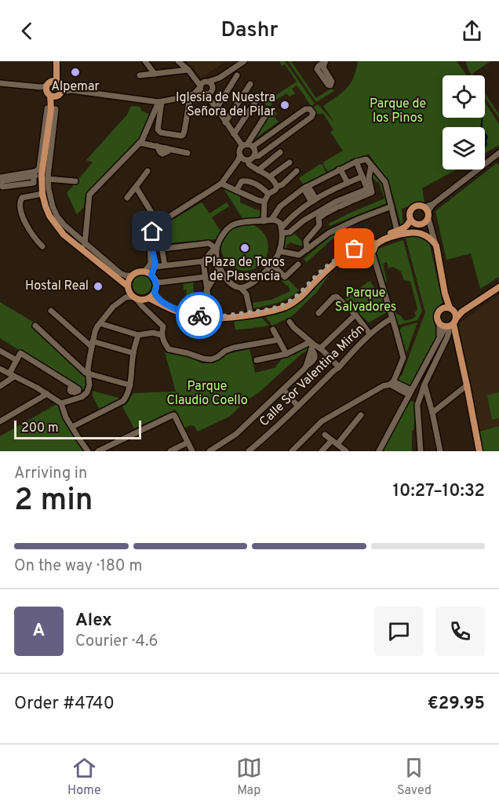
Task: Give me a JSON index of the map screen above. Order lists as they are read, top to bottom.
{
  "streets": {
    "street": ["Calle Sor Valentina Mirón"]
  },
  "parks": ["Parque de los Pinos", "Parque Salvadores", "Parque Claudio Coello"],
  "places": [
    "Alpemar",
    "Iglesia de Nuestra Señora del Pilar",
    "Plaza de Toros de Plasencia",
    "Hostal Real"
  ],
  "scale_bar": "200 m",
  "page": {
    "header": "Dashr",
    "scale": "200 m",
    "heading": ["2 min", "Arriving in", "10:27–10:32"],
    "panel": [
      "Alex",
      "Courier · 4.6",
      "Order #4740",
      "€29.95"
    ],
    "bar": "On the way · 180 m",
    "round": "A",
    "tabs": ["Home", "Map", "Saved"]
  }
}
